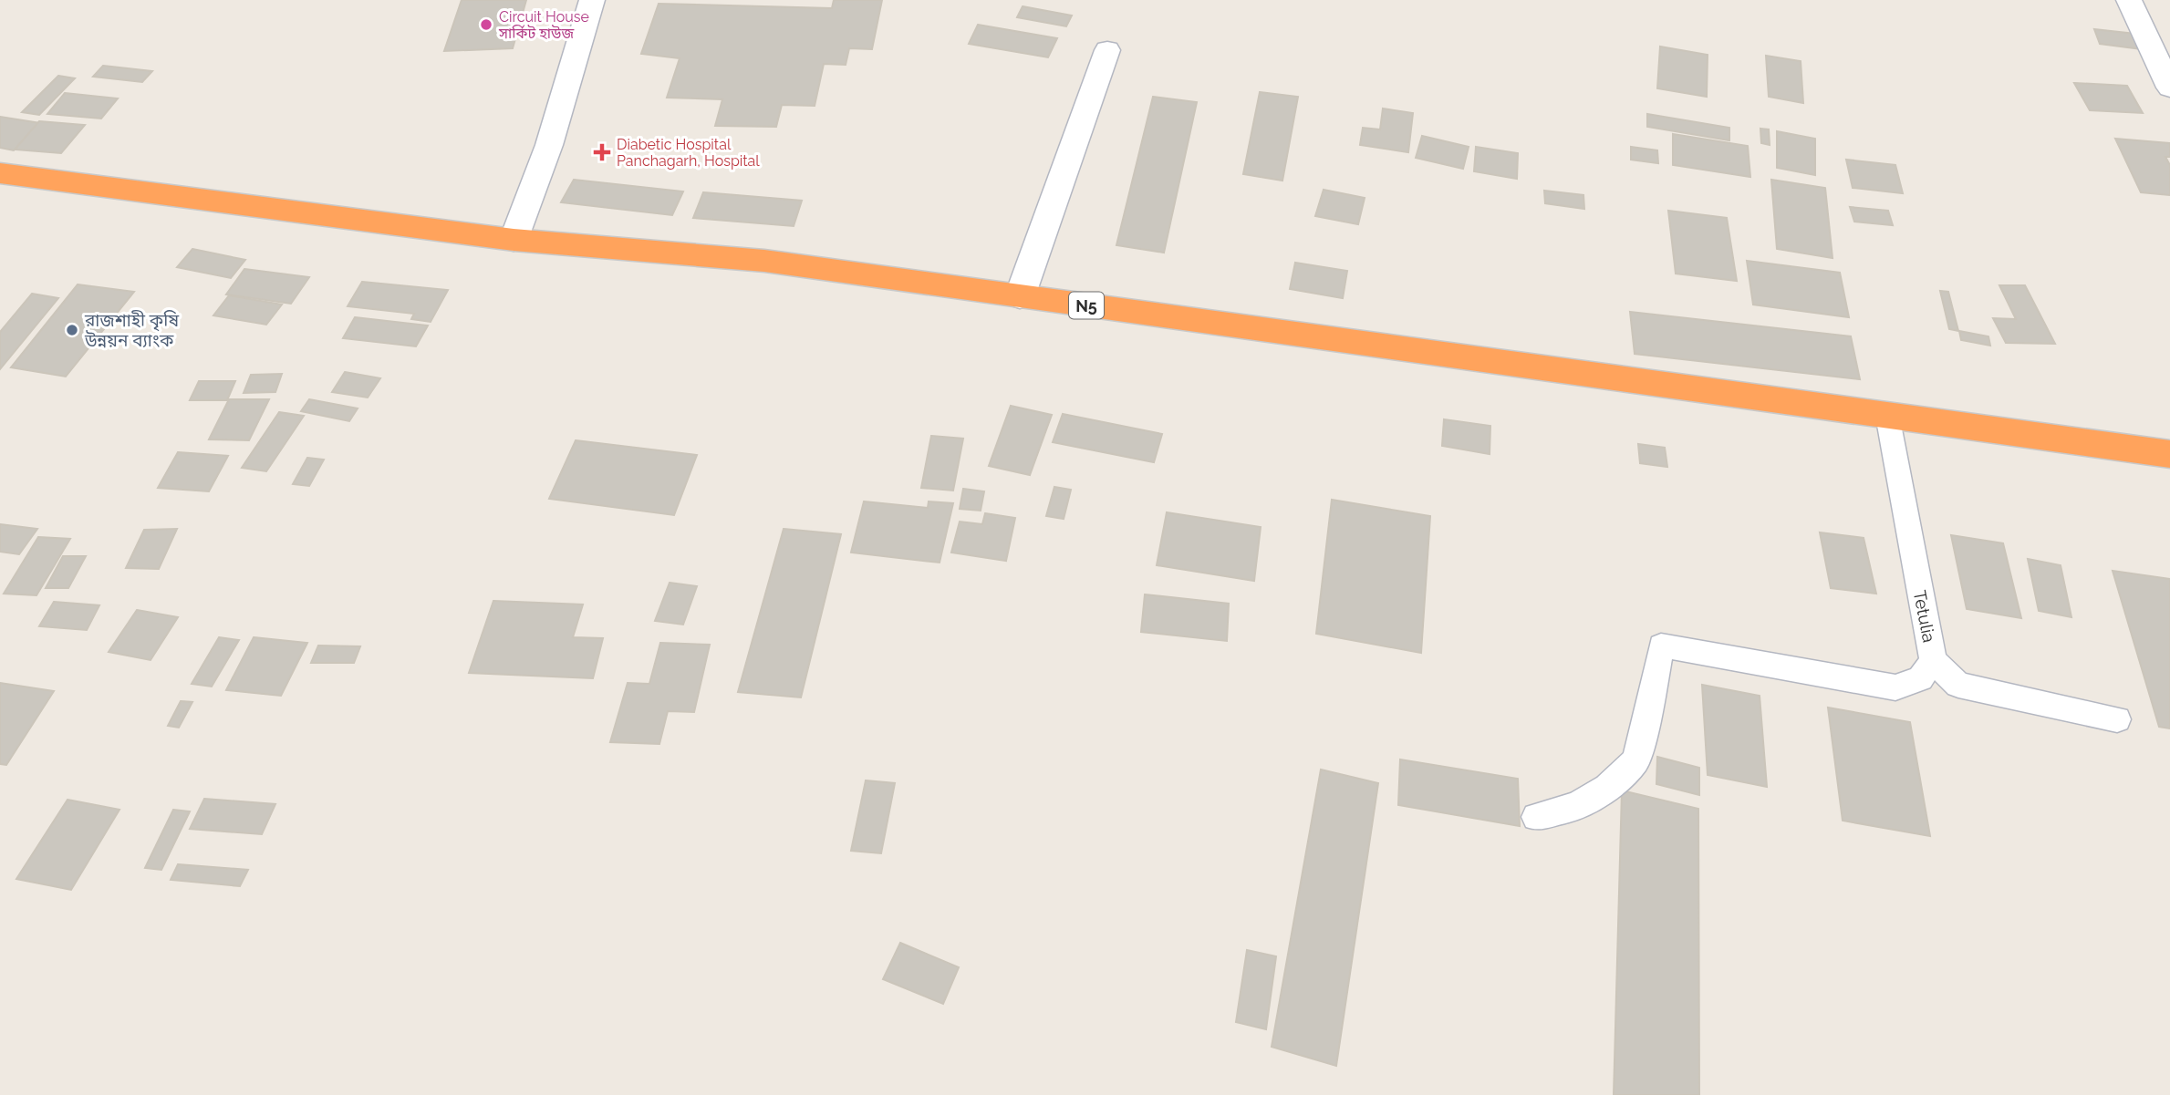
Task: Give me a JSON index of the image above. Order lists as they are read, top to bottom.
{
  "streets": {
    "highway": ["N5"],
    "lane": ["Tetulia"]
  },
  "crossings": [
    ["N5", "Tetulia"]
  ],
  "places": {
    "other": ["Circuit House সার্কিট হাউজ", "রাজশাহী কৃষি উন্নয়ন ব্যাংক"],
    "health": ["Diabetic Hospital Panchagarh, Hospital"]
  }
}
